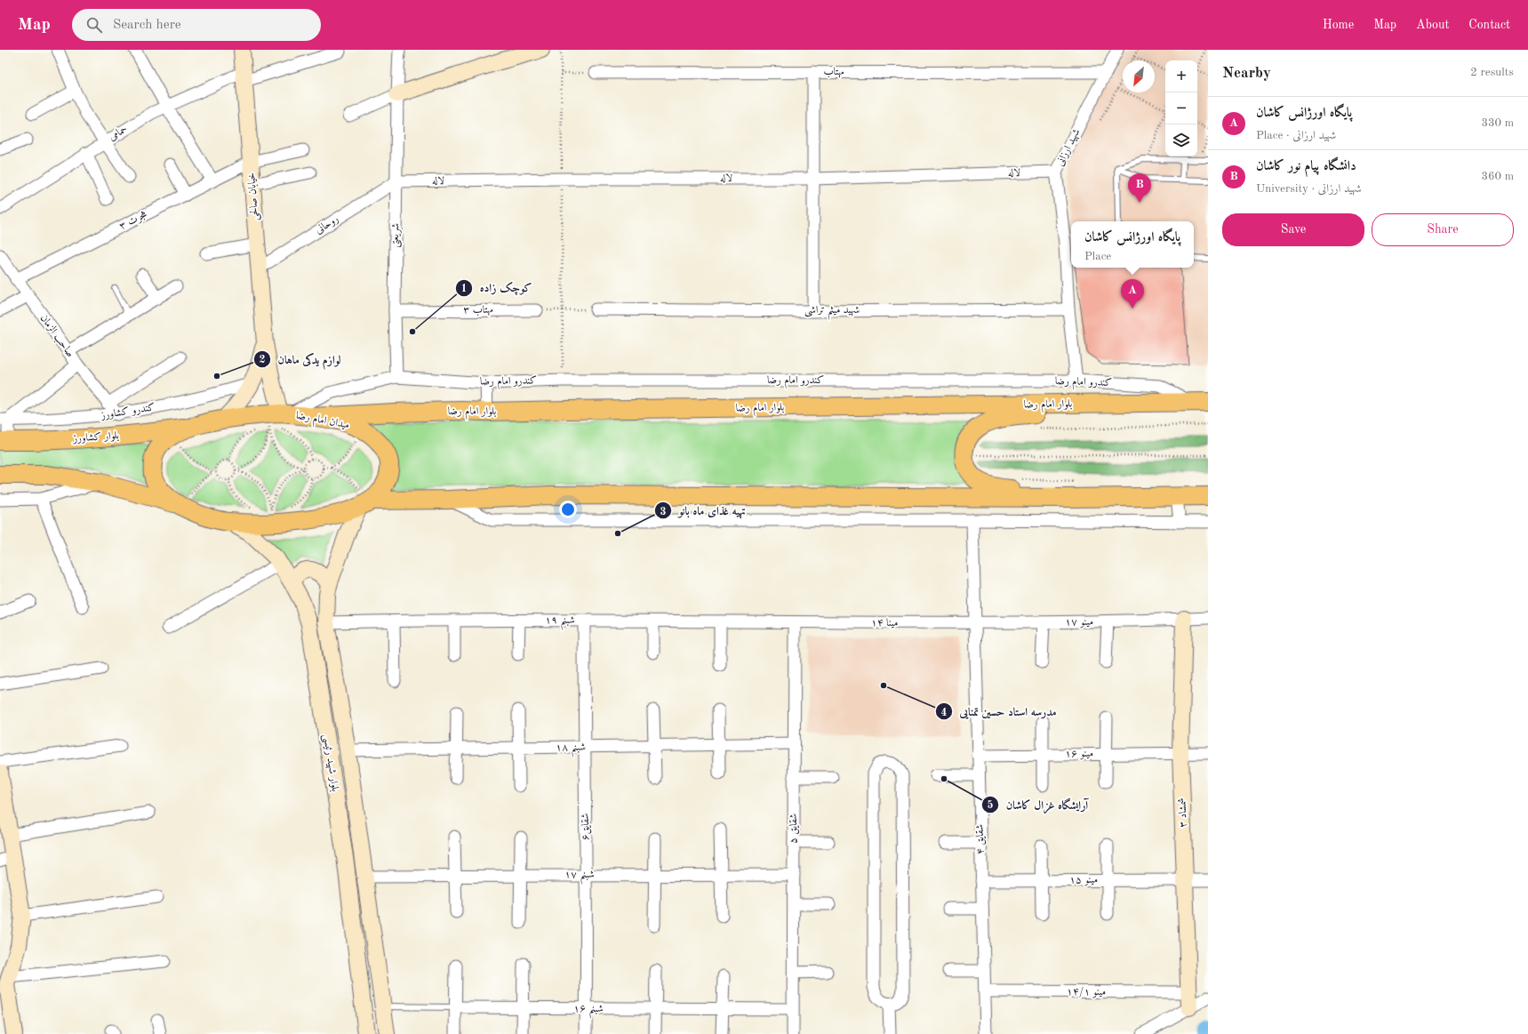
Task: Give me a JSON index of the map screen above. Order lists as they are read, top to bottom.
{
  "streets": {
    "main road": ["بلوار امام رضا", "میدان امام رضا", "بلوار کشاورز"],
    "street": [
      "مهتاب",
      "حمامی",
      "شهید ارزانی",
      "لاله",
      "خیابان صالحی",
      "هجرت ۳",
      "روحانی",
      "شریعتی",
      "مهتاب ۳",
      "شهید میثم تراشی",
      "صاحب الزمان",
      "کندرو امام رضا",
      "کندرو کشاورز",
      "شبنم ۱۹",
      "مینو ۱۷",
      "مینا ۱۴",
      "شبنم ۱۸",
      "مینو ۱۶",
      "بلوار شهید رئیسی",
      "شمشاد ۳",
      "شقایق۶",
      "شقایق ۵",
      "شقایق ۴",
      "شبنم ۱۷",
      "مینو ۱۵",
      "مینو ۱۴/۱",
      "شبنم ۱۶"
    ]
  },
  "crossings": [
    ["مهتاب", "شهید ارزانی"],
    ["حمامی", "خیابان صالحی"],
    ["شهید ارزانی", "لاله"],
    ["شهید ارزانی", "شهید میثم تراشی"],
    ["شهید ارزانی", "کندرو امام رضا"],
    ["لاله", "روحانی"],
    ["لاله", "شریعتی"],
    ["خیابان صالحی", "هجرت ۳"],
    ["خیابان صالحی", "روحانی"],
    ["هجرت ۳", "صاحب الزمان"],
    ["روحانی", "شریعتی"],
    ["شریعتی", "مهتاب ۳"],
    ["شریعتی", "کندرو امام رضا"],
    ["صاحب الزمان", "کندرو کشاورز"],
    ["کندرو امام رضا", "بلوار امام رضا"],
    ["کندرو امام رضا", "میدان امام رضا"],
    ["بلوار امام رضا", "میدان امام رضا"],
    ["میدان امام رضا", "بلوار کشاورز"],
    ["میدان امام رضا", "بلوار شهید رئیسی"],
    ["شبنم ۱۹", "مینا ۱۴"],
    ["شبنم ۱۹", "بلوار شهید رئیسی"],
    ["شبنم ۱۹", "شقایق۶"],
    ["شبنم ۱۹", "شقایق ۵"],
    ["مینو ۱۷", "مینا ۱۴"],
    ["مینو ۱۷", "شمشاد ۳"],
    ["مینو ۱۷", "شقایق ۴"],
    ["مینا ۱۴", "شقایق ۵"],
    ["مینا ۱۴", "شقایق ۴"],
    ["شبنم ۱۸", "بلوار شهید رئیسی"],
    ["شبنم ۱۸", "شقایق۶"],
    ["شبنم ۱۸", "شقایق ۵"],
    ["مینو ۱۶", "شمشاد ۳"],
    ["مینو ۱۶", "شقایق ۴"],
    ["بلوار شهید رئیسی", "شبنم ۱۷"],
    ["بلوار شهید رئیسی", "شبنم ۱۶"],
    ["شمشاد ۳", "مینو ۱۵"],
    ["شمشاد ۳", "مینو ۱۴/۱"],
    ["شقایق۶", "شبنم ۱۷"],
    ["شقایق۶", "شبنم ۱۶"],
    ["شقایق ۵", "شبنم ۱۷"],
    ["شقایق ۵", "شبنم ۱۶"],
    ["شقایق ۴", "مینو ۱۵"],
    ["شقایق ۴", "مینو ۱۴/۱"]
  ],
  "places": [
    "کوچک زاده",
    "لوازم یدکی ماهان",
    "تهیه غذای ماه بانو",
    "مدرسه استاد حسین تمنایی",
    "آرایشگاه غزال کاشان"
  ],
  "north": "bottom left",
  "page": {
    "header": "Map",
    "search": "Search here",
    "nav": [
      "Home",
      "Map",
      "About",
      "Contact"
    ],
    "heading": ["Nearby", "2 results"],
    "map_buttons": ["+", "−"],
    "list": [
      {
        "mark": "A",
        "name": "پایگاه اورژانس کاشان",
        "note": "Place · شهید ارزانی",
        "value": "330 m"
      },
      {
        "mark": "B",
        "name": "دانشگاه پیام نور کاشان",
        "note": "University · شهید ارزانی",
        "value": "360 m"
      }
    ],
    "pins": ["B", "A"],
    "buttons": ["Save", "Share"],
    "popup": ["پایگاه اورژانس کاشان", "Place"]
  }
}
